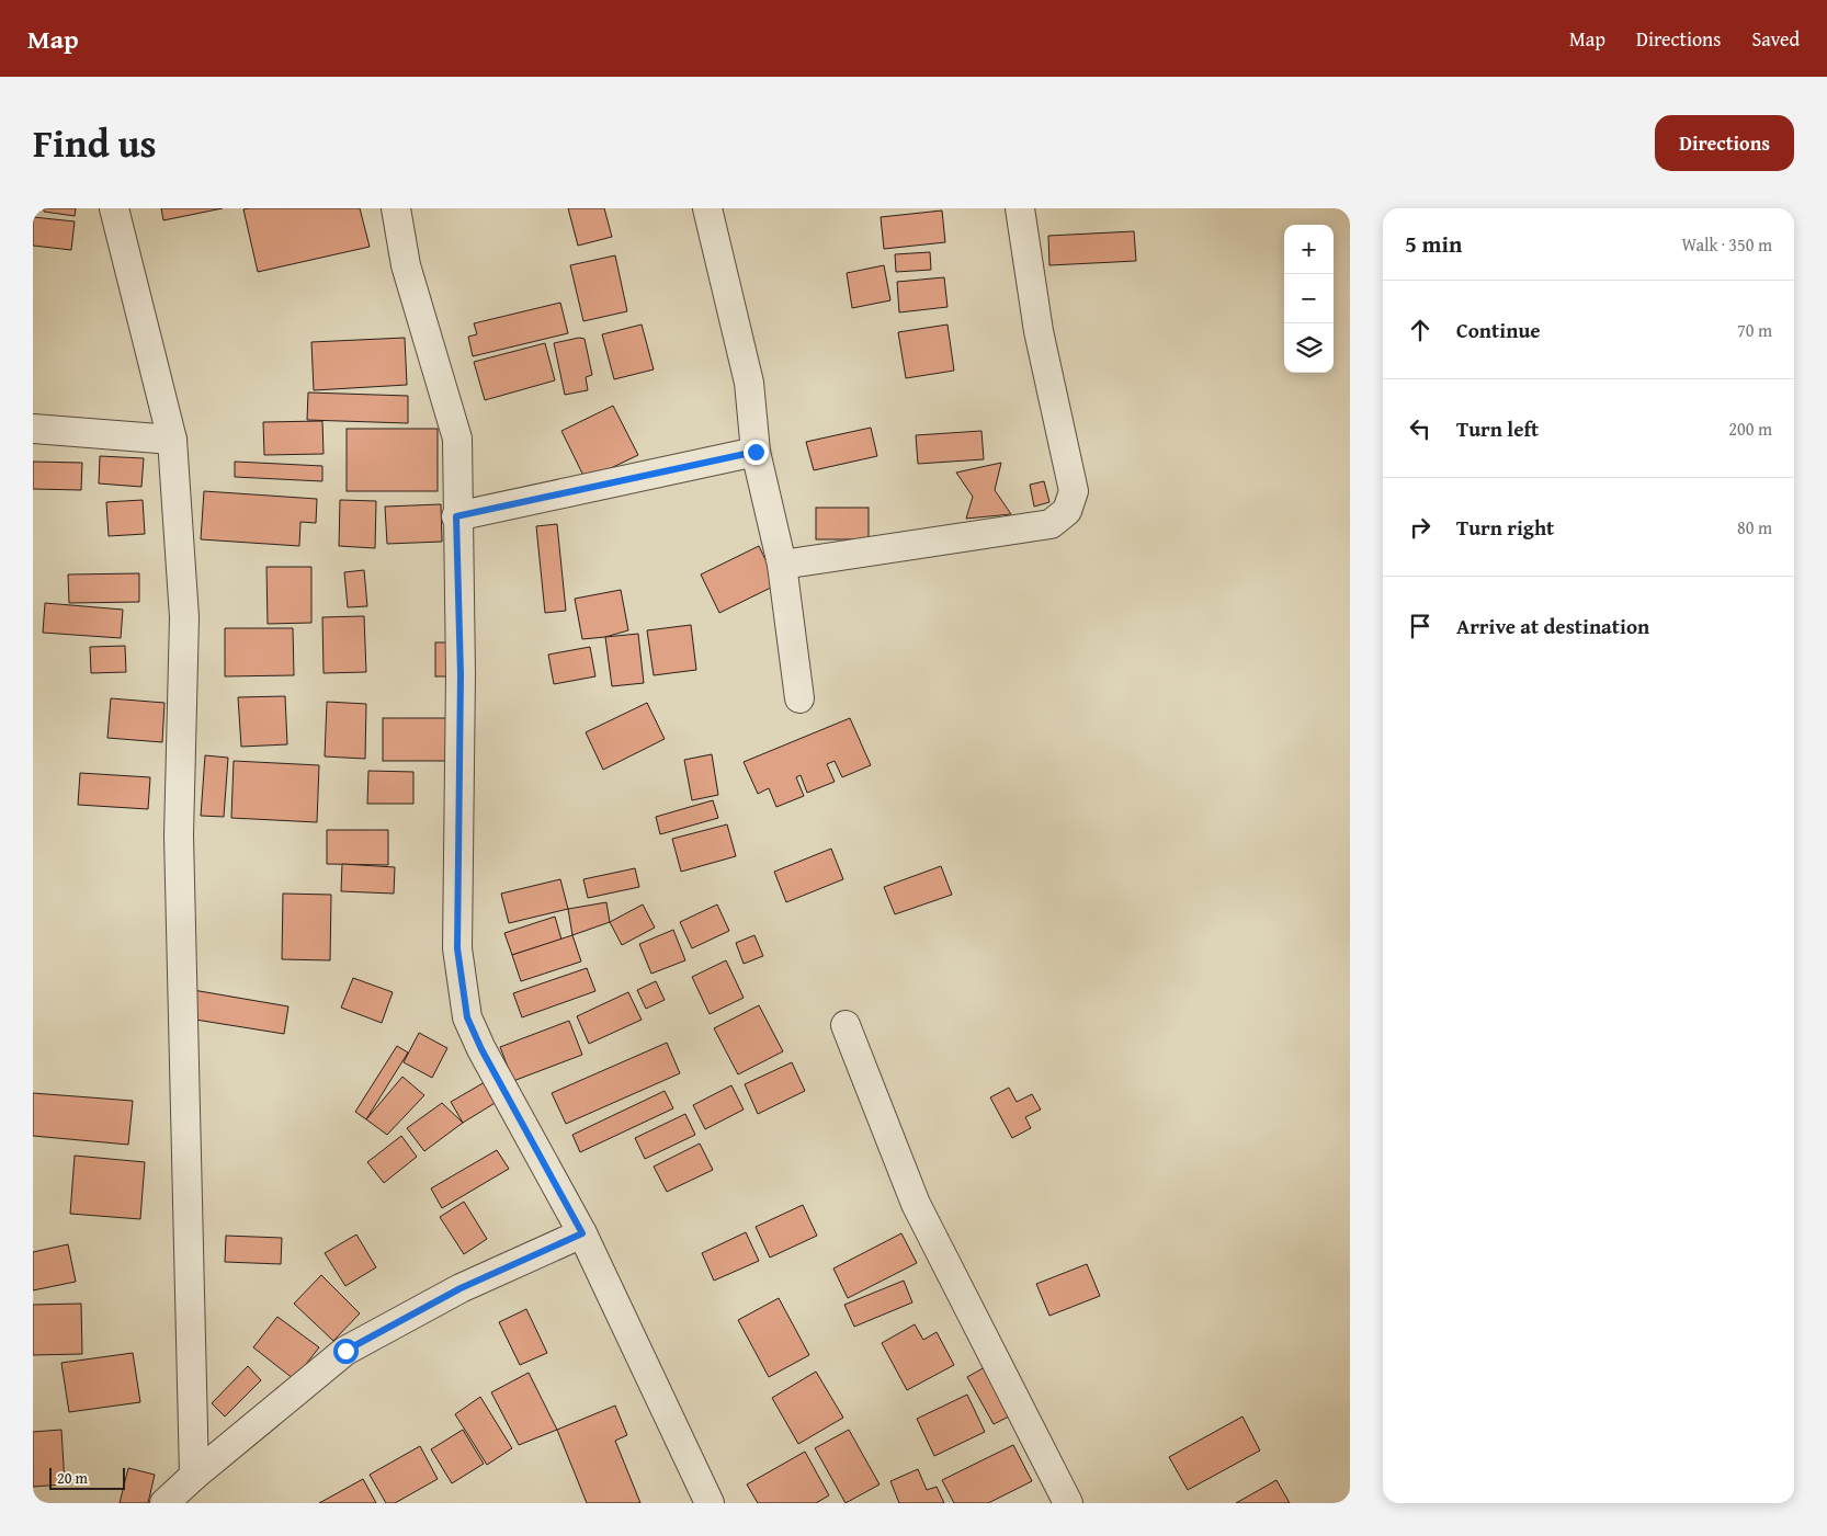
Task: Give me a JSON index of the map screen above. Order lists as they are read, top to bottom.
{
  "scale_bar": "20 m",
  "page": {
    "header": "Map",
    "nav": ["Map", "Directions", "Saved"],
    "title": "Find us",
    "buttons": "Directions",
    "heading": ["5 min", "Walk · 350 m"],
    "map_buttons": ["+", "−"],
    "list": [
      ["Continue", "70 m"],
      ["Turn left", "200 m"],
      ["Turn right", "80 m"],
      "Arrive at destination"
    ],
    "scale": "20 m"
  }
}
